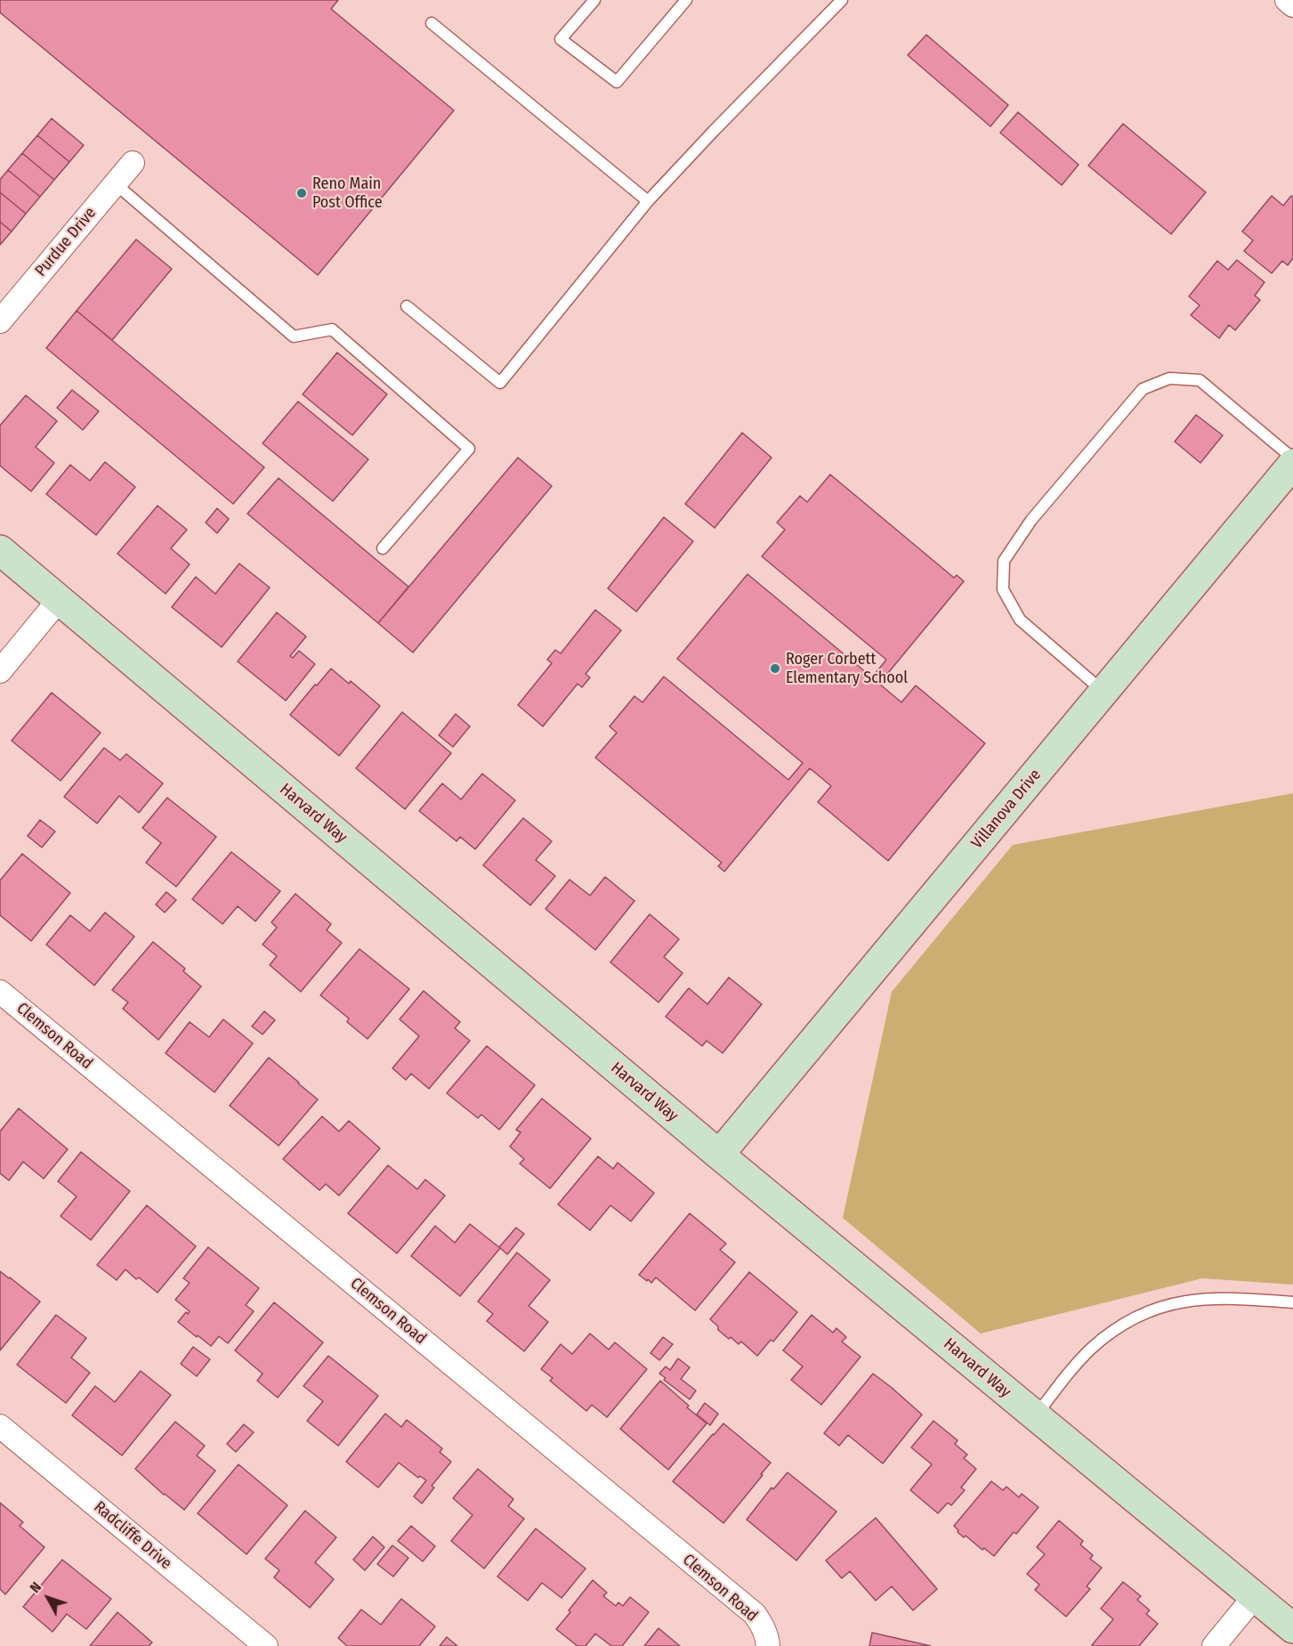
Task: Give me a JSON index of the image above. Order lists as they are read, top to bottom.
{
  "streets": {
    "street": [
      "Purdue Drive",
      "Villanova Drive",
      "Harvard Way",
      "Clemson Road",
      "Radcliffe Drive"
    ]
  },
  "crossings": [
    ["Villanova Drive", "Harvard Way"]
  ],
  "places": ["Reno Main Post Office", "Roger Corbett Elementary School"],
  "north": "top left"
}
